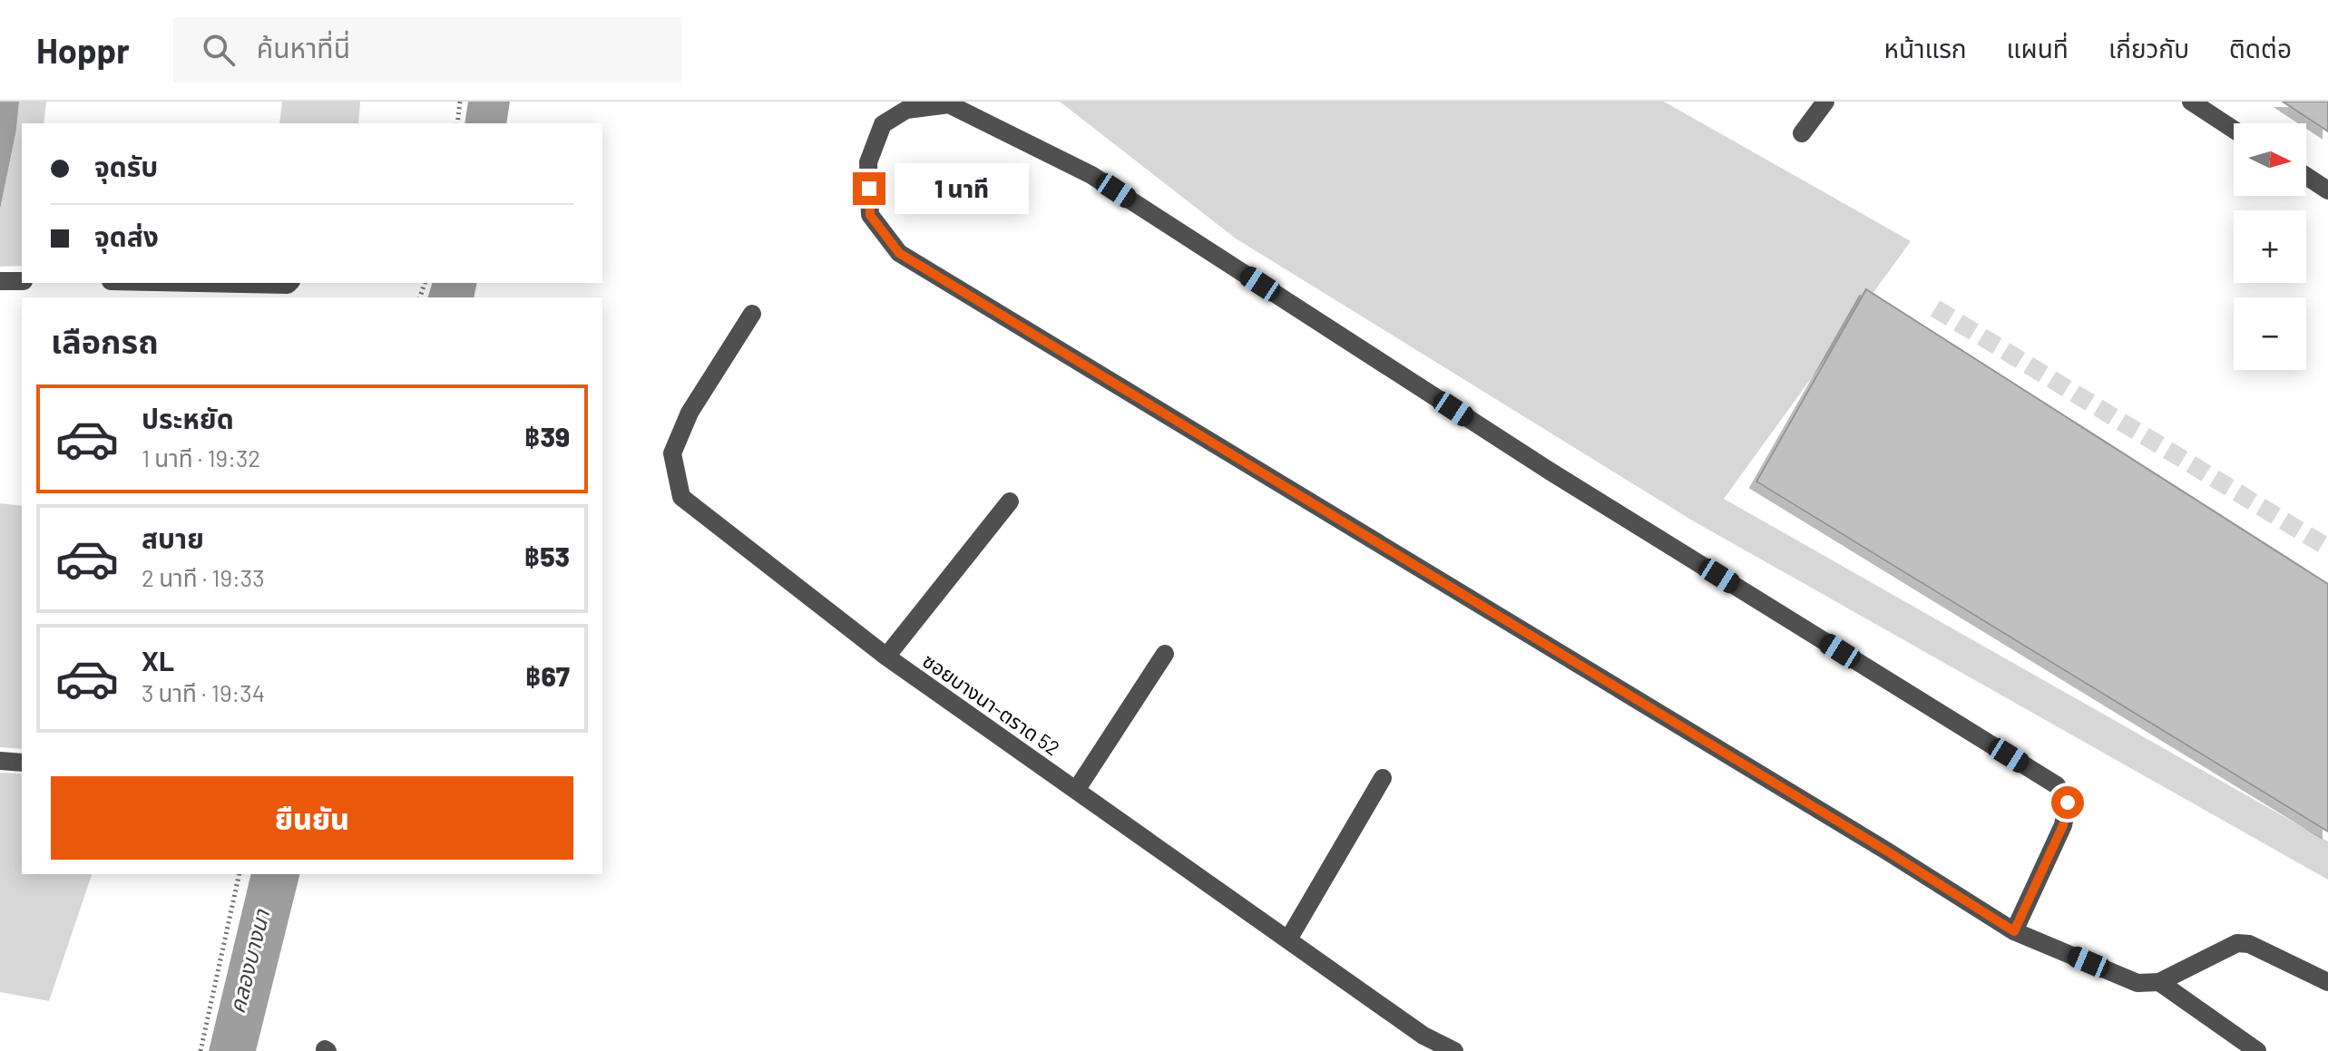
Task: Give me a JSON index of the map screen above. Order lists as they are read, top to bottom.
{
  "streets": {
    "street": ["ซอยบางนา-ตราด 52"]
  },
  "water": ["คลองบางนา"],
  "north": "right",
  "page": {
    "header": "Hoppr",
    "search": "ค้นหาที่นี่",
    "nav": [
      "หน้าแรก",
      "แผนที่",
      "เกี่ยวกับ",
      "ติดต่อ"
    ],
    "map_buttons": ["+", "−"],
    "banner": ["จุดรับ", "จุดส่ง"],
    "bubble": "1 นาที",
    "heading": "เลือกรถ",
    "list": [
      {
        "name": "ประหยัด",
        "note": "1 นาที · 19:32",
        "value": "฿39"
      },
      {
        "name": "สบาย",
        "note": "2 นาที · 19:33",
        "value": "฿53"
      },
      {
        "name": "XL",
        "note": "3 นาที · 19:34",
        "value": "฿67"
      }
    ],
    "buttons": "ยืนยัน"
  }
}
